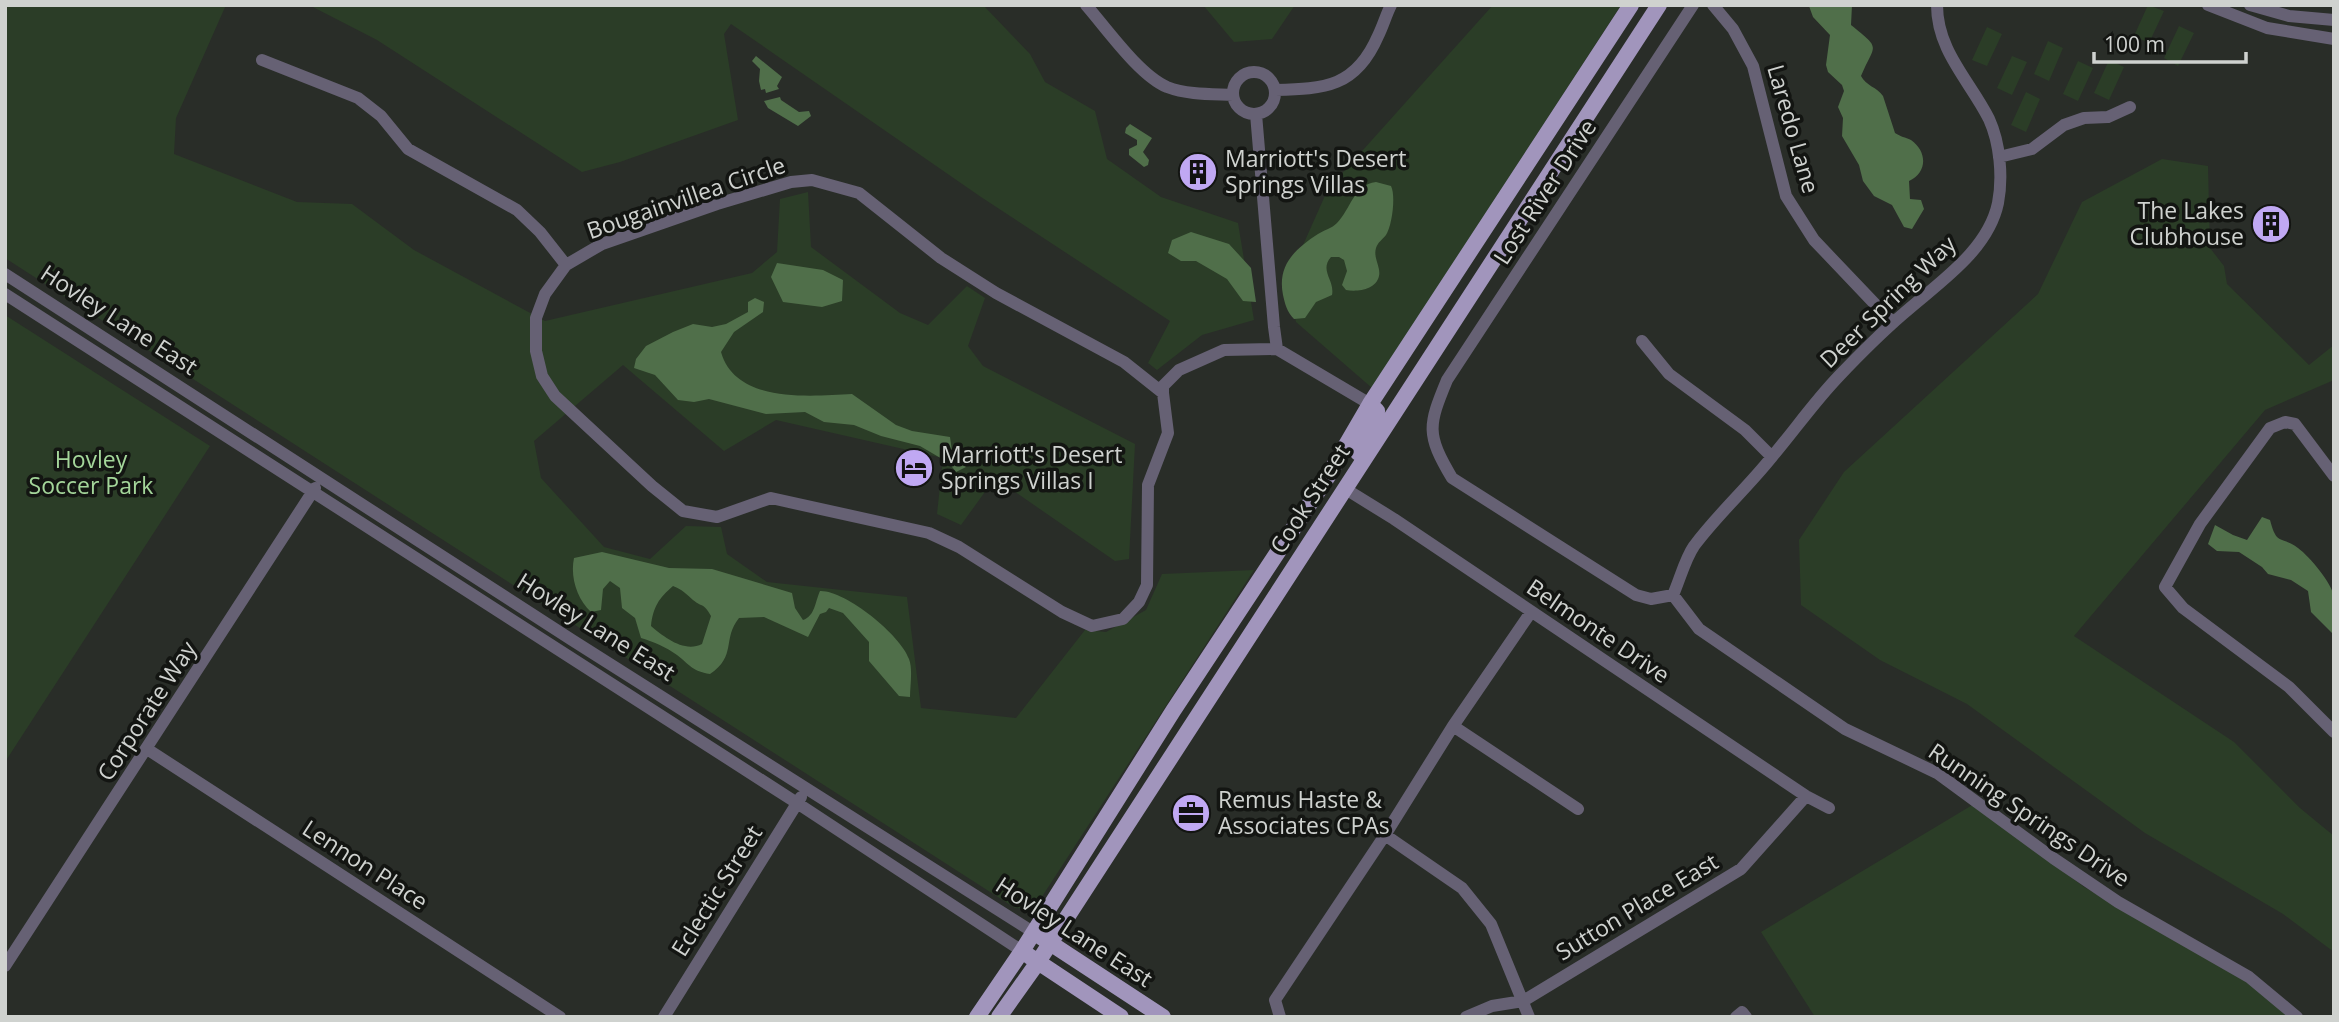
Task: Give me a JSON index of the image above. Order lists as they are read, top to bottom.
{
  "streets": {
    "main road": ["Hovley Lane East", "Cook Street"],
    "street": [
      "Laredo Lane",
      "Lost River Drive",
      "Bougainvillea Circle",
      "Deer Spring Way",
      "Belmonte Drive",
      "Corporate Way",
      "Running Springs Drive",
      "Lennon Place",
      "Eclectic Street",
      "Sutton Place East"
    ]
  },
  "crossings": [
    ["Laredo Lane", "Deer Spring Way"],
    ["Lost River Drive", "Deer Spring Way"],
    ["Lost River Drive", "Running Springs Drive"],
    ["Deer Spring Way", "Running Springs Drive"],
    ["Hovley Lane East", "Cook Street"],
    ["Hovley Lane East", "Corporate Way"],
    ["Hovley Lane East", "Eclectic Street"],
    ["Cook Street", "Belmonte Drive"],
    ["Belmonte Drive", "Sutton Place East"],
    ["Corporate Way", "Lennon Place"]
  ],
  "parks": ["Hovley Soccer Park"],
  "places": {
    "building": ["Marriott's Desert Springs Villas", "The Lakes Clubhouse"],
    "hotel": ["Marriott's Desert Springs Villas I"],
    "office": ["Remus Haste & Associates CPAs"]
  },
  "scale_bar": "100 m"
}
